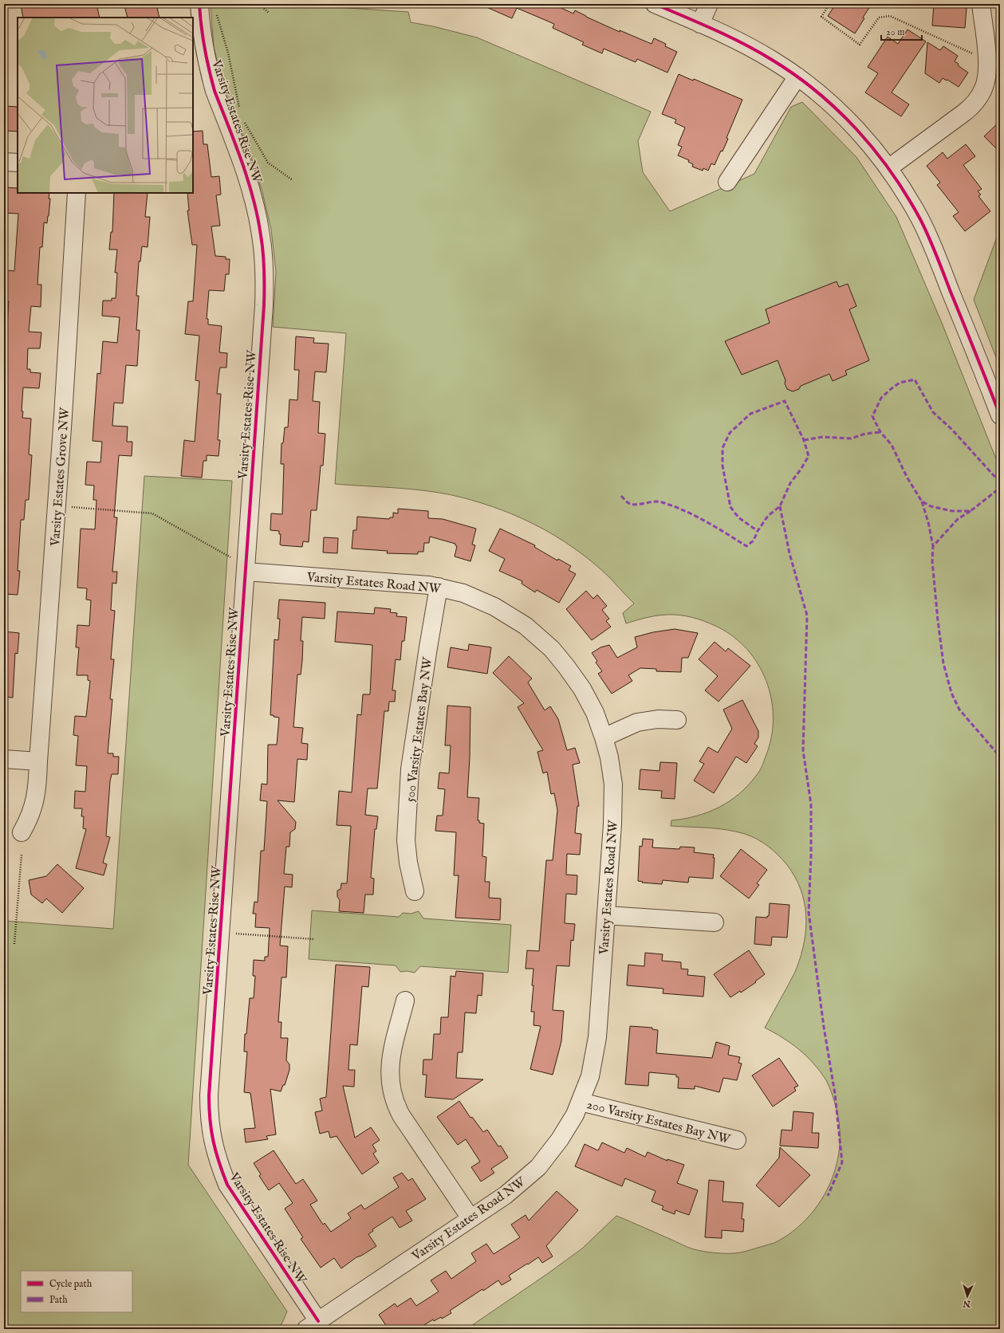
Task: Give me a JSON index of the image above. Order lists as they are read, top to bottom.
{
  "streets": {
    "street": [
      "Varsity Estates Rise NW",
      "Varsity Estates Grove NW",
      "Varsity Estates Road NW",
      "500 Varsity Estates Bay NW",
      "200 Varsity Estates Bay NW"
    ]
  },
  "crossings": [
    ["Varsity Estates Rise NW", "Varsity Estates Road NW"],
    ["Varsity Estates Road NW", "500 Varsity Estates Bay NW"],
    ["Varsity Estates Road NW", "200 Varsity Estates Bay NW"]
  ],
  "legend": ["Cycle path", "Path"],
  "scale_bar": "20 m",
  "north": "bottom"
}
